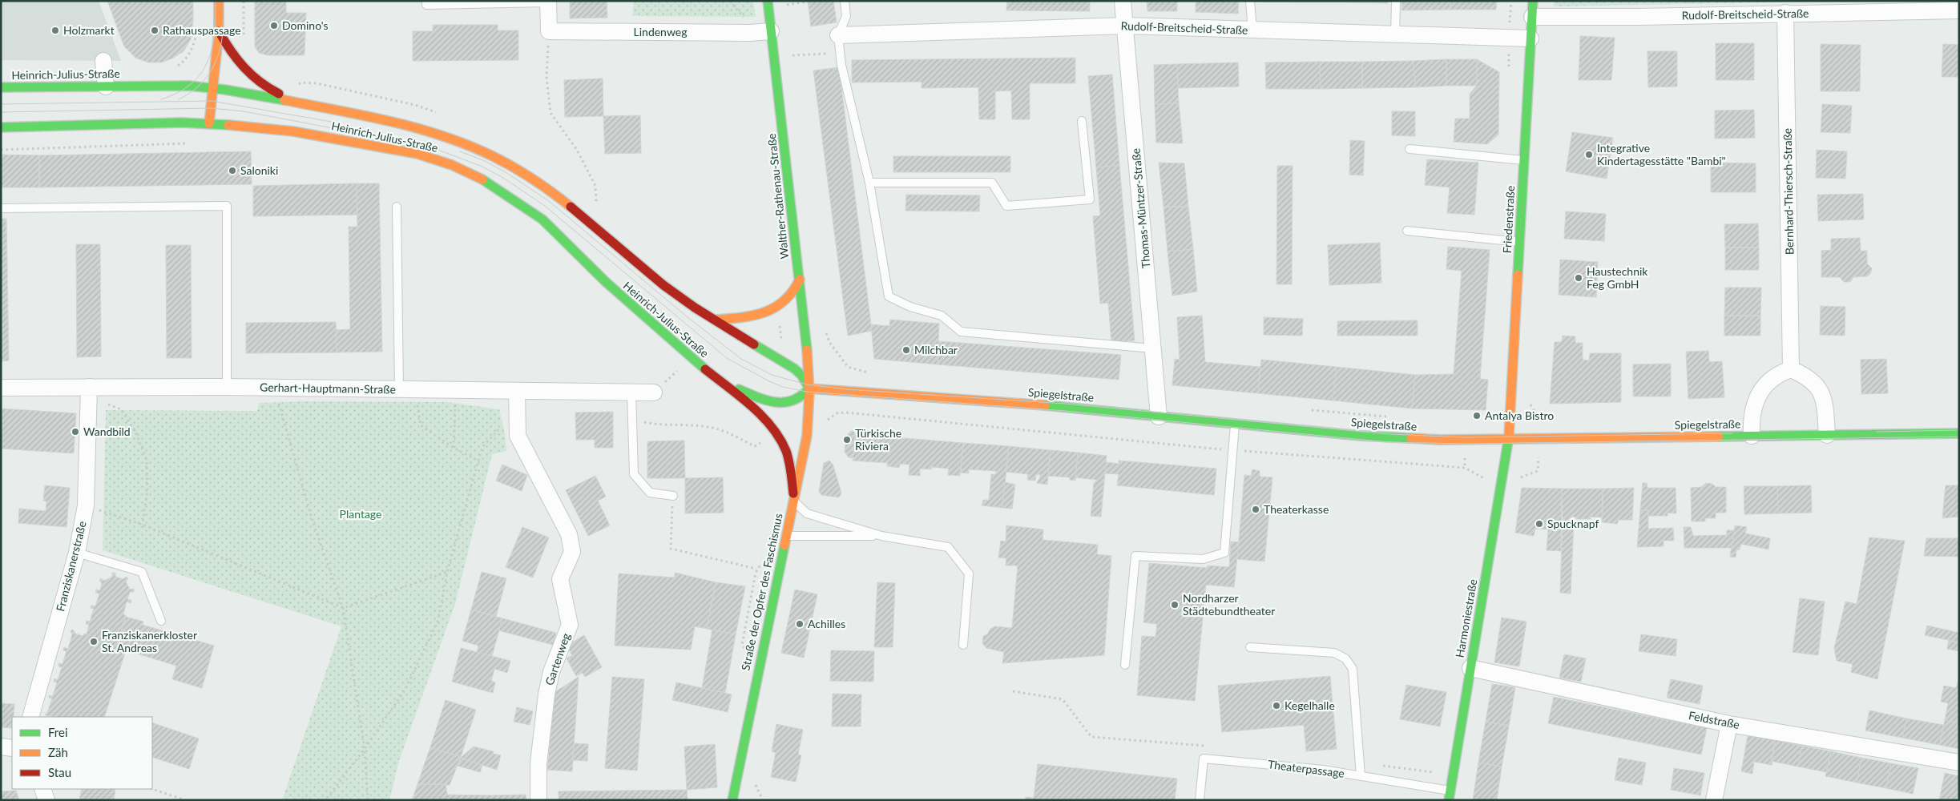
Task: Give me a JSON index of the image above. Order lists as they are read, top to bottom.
{
  "streets": {
    "street": [
      "Rudolf-Breitscheid-Straße",
      "Lindenweg",
      "Heinrich-Julius-Straße",
      "Bernhard-Thiersch-Straße",
      "Walther-Rathenau-Straße",
      "Thomas-Müntzer-Straße",
      "Friedenstraße",
      "Gerhart-Hauptmann-Straße",
      "Spiegelstraße",
      "Franziskanerstraße",
      "Straße der Opfer des Faschismus",
      "Harmoniestraße",
      "Gartenweg",
      "Feldstraße"
    ],
    "lane": ["Theaterpassage"]
  },
  "crossings": [
    ["Rudolf-Breitscheid-Straße", "Bernhard-Thiersch-Straße"],
    ["Rudolf-Breitscheid-Straße", "Thomas-Müntzer-Straße"],
    ["Rudolf-Breitscheid-Straße", "Friedenstraße"],
    ["Lindenweg", "Walther-Rathenau-Straße"],
    ["Heinrich-Julius-Straße", "Walther-Rathenau-Straße"],
    ["Heinrich-Julius-Straße", "Spiegelstraße"],
    ["Heinrich-Julius-Straße", "Straße der Opfer des Faschismus"],
    ["Walther-Rathenau-Straße", "Spiegelstraße"],
    ["Walther-Rathenau-Straße", "Straße der Opfer des Faschismus"],
    ["Thomas-Müntzer-Straße", "Spiegelstraße"],
    ["Friedenstraße", "Spiegelstraße"],
    ["Friedenstraße", "Harmoniestraße"],
    ["Gerhart-Hauptmann-Straße", "Franziskanerstraße"],
    ["Gerhart-Hauptmann-Straße", "Gartenweg"],
    ["Spiegelstraße", "Straße der Opfer des Faschismus"],
    ["Spiegelstraße", "Harmoniestraße"],
    ["Harmoniestraße", "Feldstraße"],
    ["Harmoniestraße", "Theaterpassage"]
  ],
  "parks": ["Plantage"],
  "places": [
    "Domino's",
    "Holzmarkt",
    "Rathauspassage",
    "Integrative Kindertagesstätte \"Bambi\"",
    "Saloniki",
    "Haustechnik Feg GmbH",
    "Milchbar",
    "Antalya Bistro",
    "Wandbild",
    "Türkische Riviera",
    "Theaterkasse",
    "Spucknapf",
    "Nordharzer Städtebundtheater",
    "Achilles",
    "Franziskanerkloster St. Andreas",
    "Kegelhalle"
  ],
  "legend": ["Frei", "Zäh", "Stau"]
}
